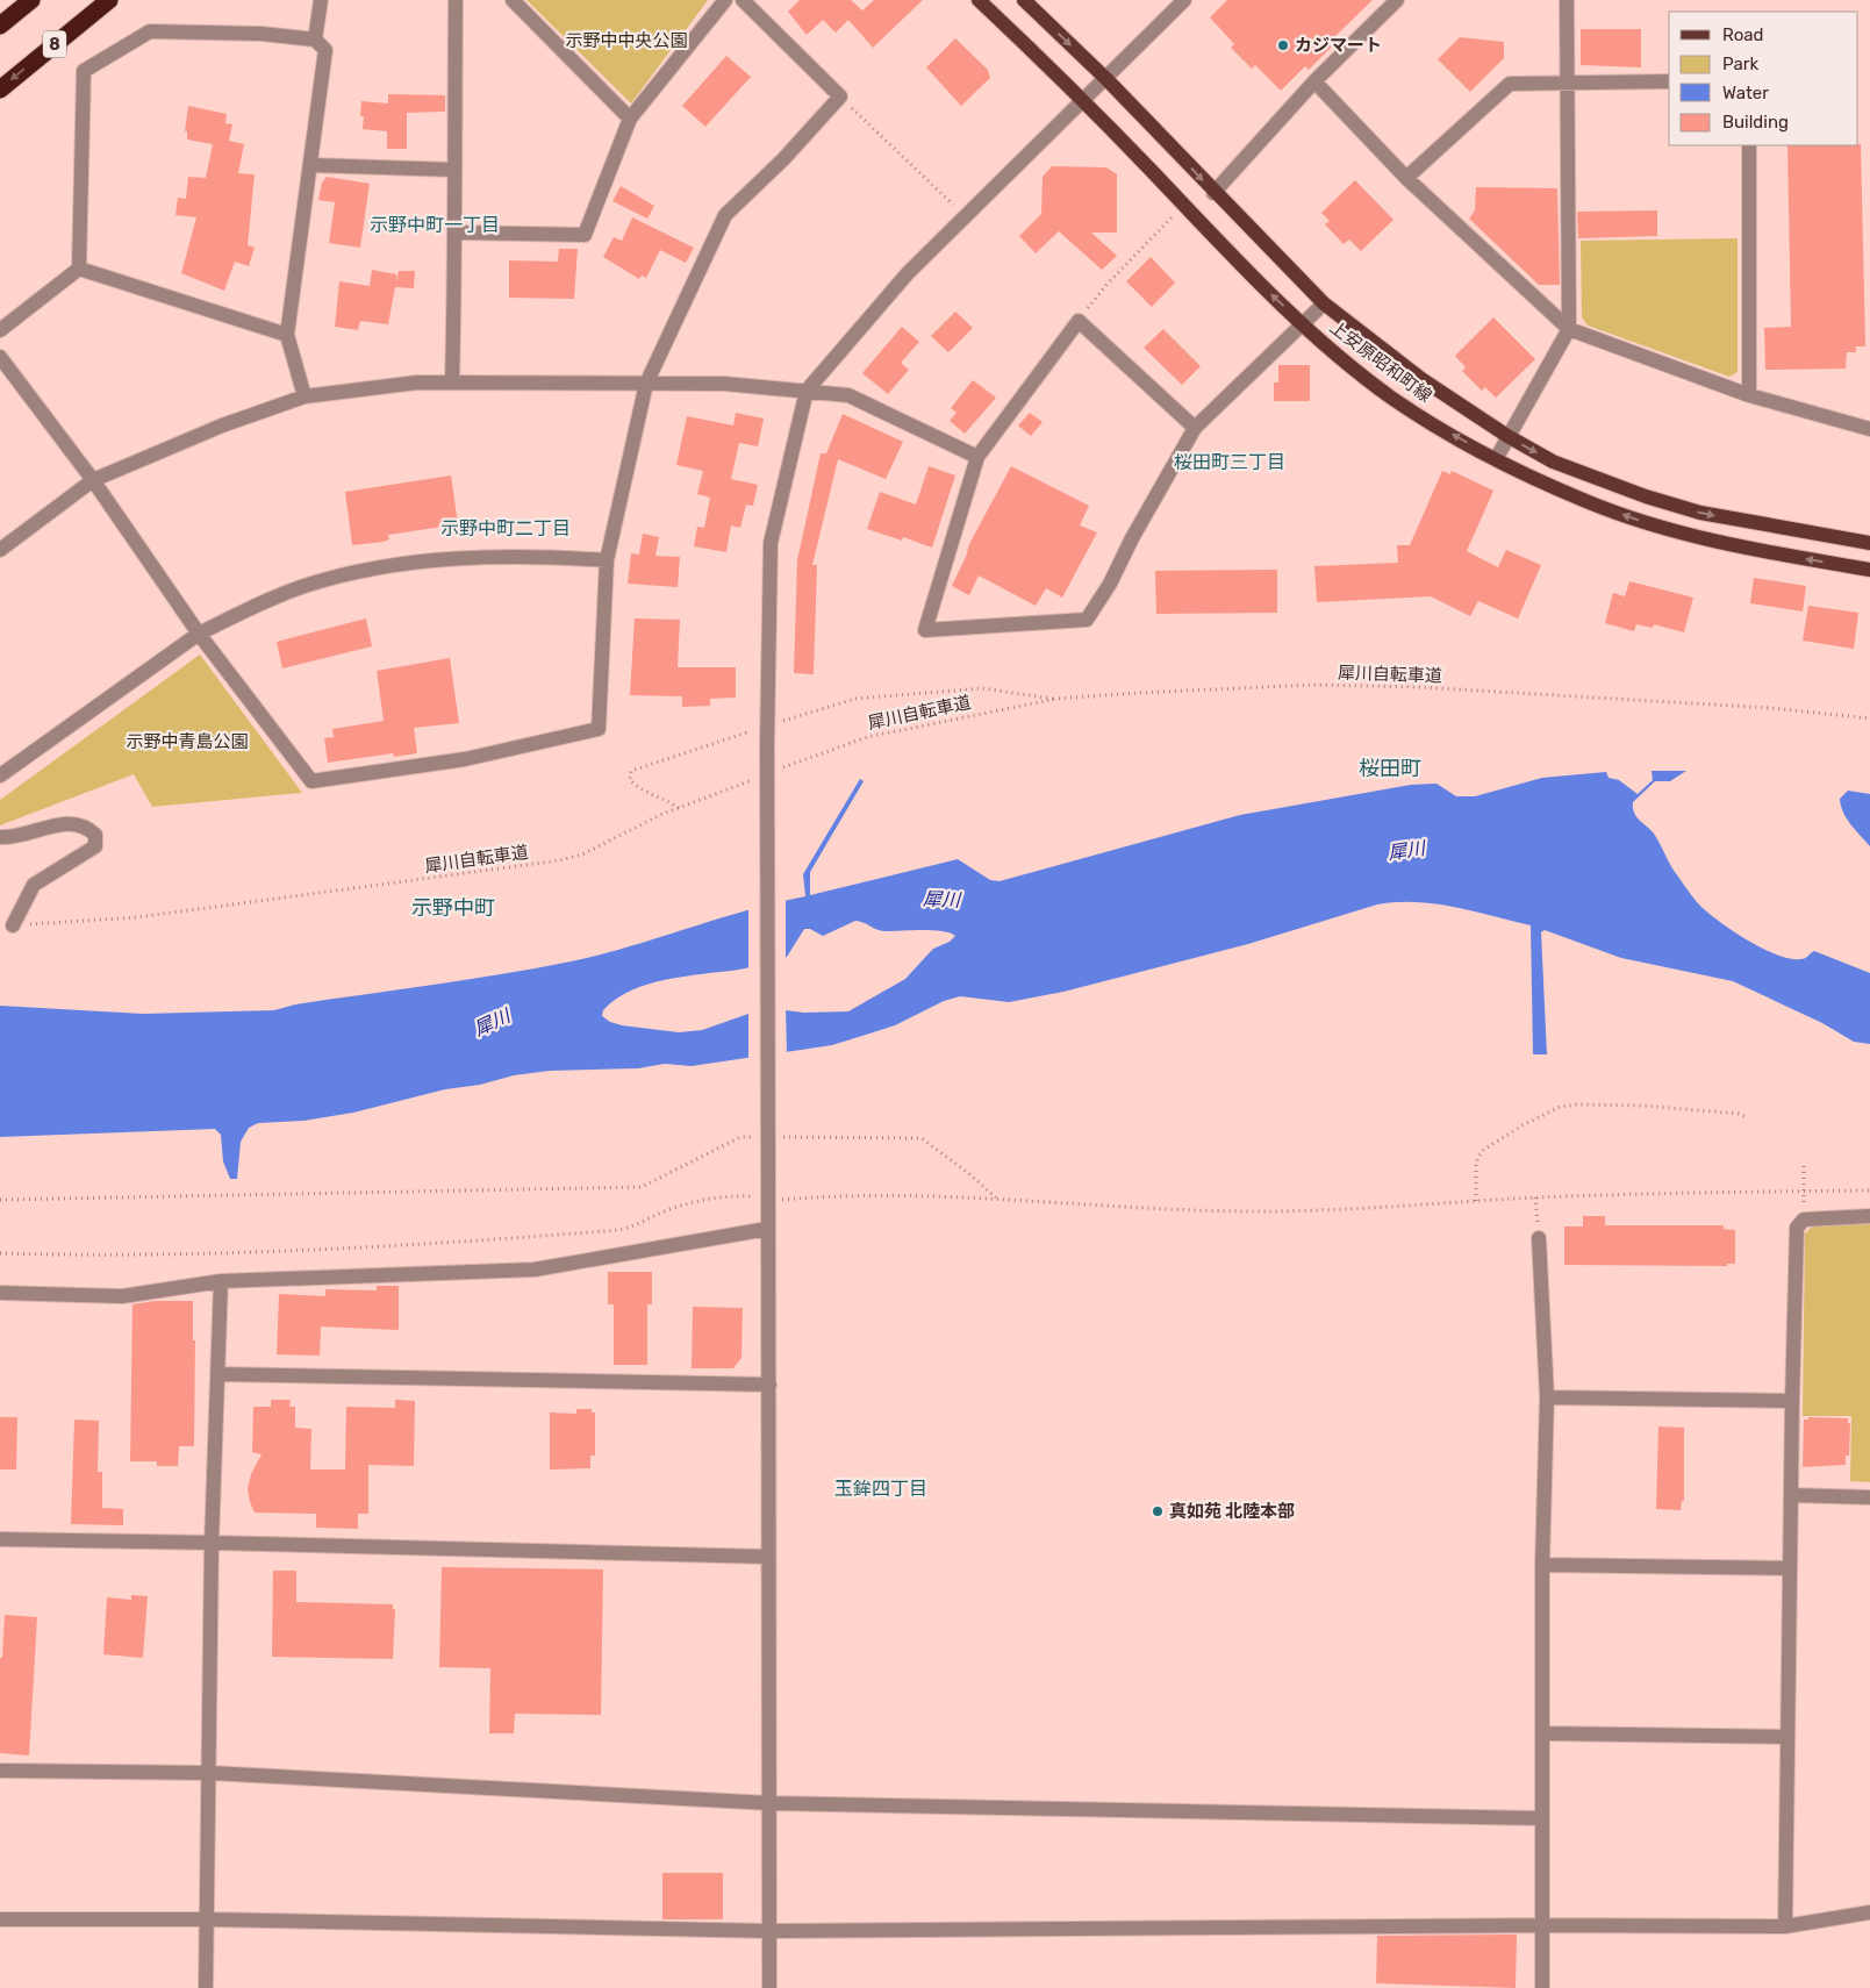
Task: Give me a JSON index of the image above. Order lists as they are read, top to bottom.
{
  "streets": {
    "highway": ["8"],
    "main road": ["上安原昭和町線"],
    "path": ["犀川自転車道"]
  },
  "districts": [
    "示野中町一丁目",
    "桜田町三丁目",
    "示野中町二丁目",
    "桜田町",
    "示野中町",
    "玉鉾四丁目"
  ],
  "water": ["犀川"],
  "parks": ["示野中中央公園", "示野中青島公園"],
  "places": ["カジマート", "真如苑 北陸本部"],
  "legend": [
    "Road",
    "Park",
    "Water",
    "Building"
  ]
}
